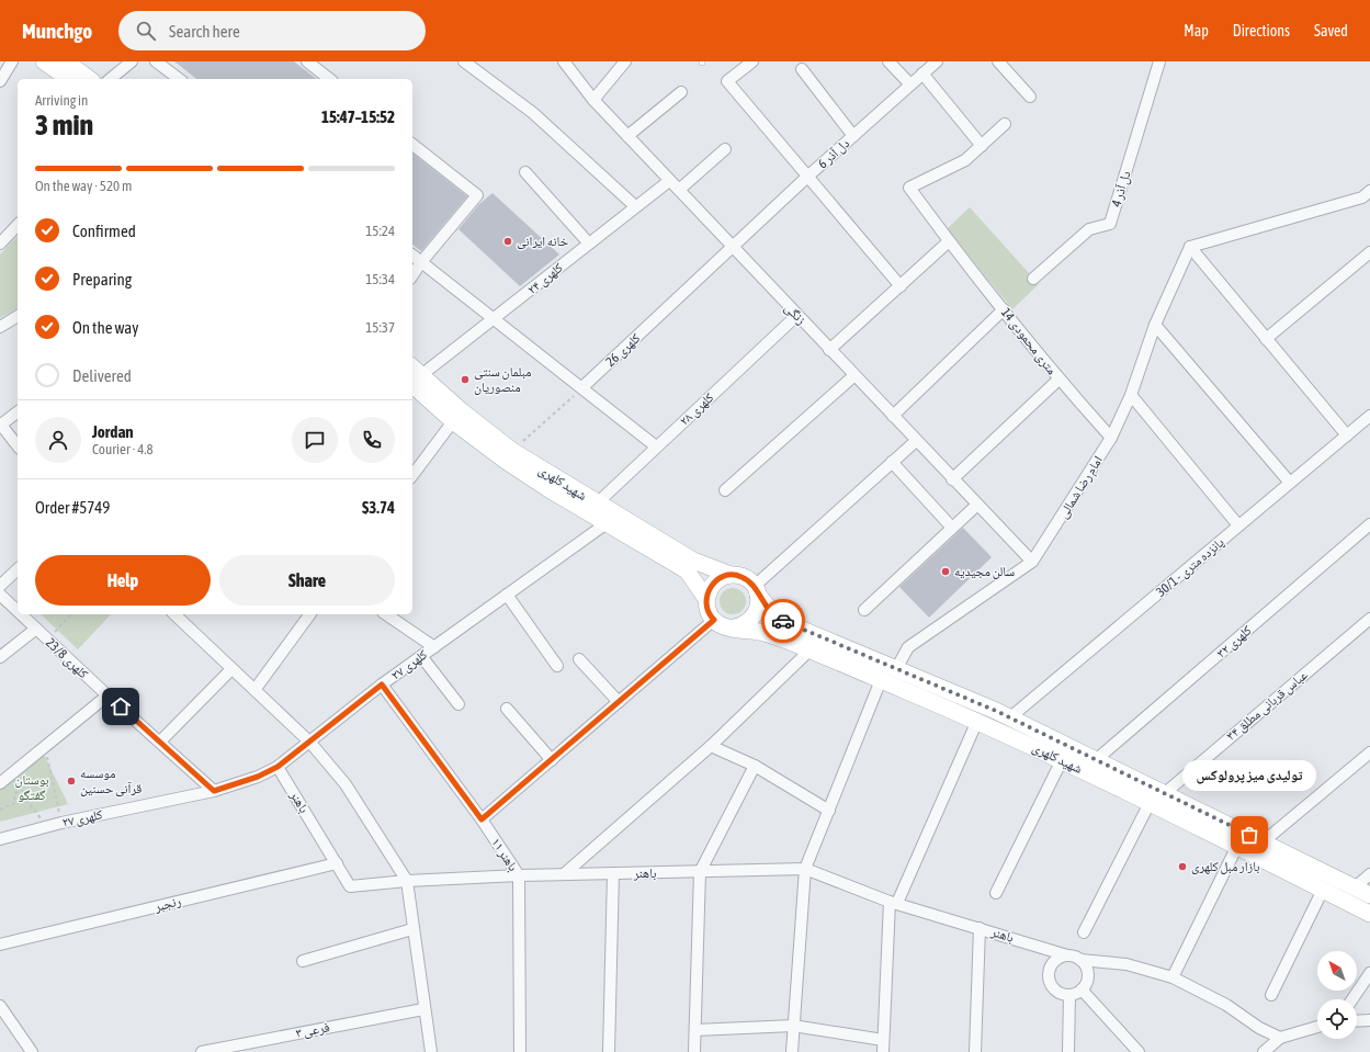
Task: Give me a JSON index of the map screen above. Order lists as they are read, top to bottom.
{
  "streets": {
    "main road": ["شهید کلهری"],
    "street": [
      "دل آذر 6",
      "دل آذر 4",
      "کلهری ۲۴",
      "زنگی",
      "14 متری محمودی",
      "کلهری 26",
      "کلهری ۲۸",
      "امام رضا شمالی",
      "30/1 - پانزده متری",
      "کلهری ۳۲",
      "کلهری 23/8",
      "کلهری ۲۷",
      "عباس قربانی مطلق ۳۴",
      "باهنر",
      "باهنر ۱۱",
      "رنجبر",
      "فرعی ۳"
    ]
  },
  "crossings": [
    ["دل آذر 6", "زنگی"],
    ["دل آذر 6", "کلهری 26"],
    ["کلهری ۲۴", "زنگی"],
    ["کلهری ۲۴", "شهید کلهری"],
    ["زنگی", "کلهری 26"],
    ["زنگی", "کلهری ۲۸"],
    ["زنگی", "امام رضا شمالی"],
    ["14 متری محمودی", "امام رضا شمالی"],
    ["کلهری ۲۸", "شهید کلهری"],
    ["شهید کلهری", "امام رضا شمالی"],
    ["شهید کلهری", "30/1 - پانزده متری"],
    ["شهید کلهری", "کلهری ۳۲"],
    ["شهید کلهری", "کلهری ۲۷"],
    ["شهید کلهری", "عباس قربانی مطلق ۳۴"],
    ["کلهری 23/8", "کلهری ۲۷"],
    ["کلهری ۲۷", "باهنر"],
    ["کلهری ۲۷", "باهنر ۱۱"],
    ["باهنر", "باهنر ۱۱"],
    ["باهنر", "رنجبر"]
  ],
  "parks": ["بوستان گفتگو"],
  "places": [
    "خانه ایرانی",
    "مبلمان سنتی منصوریان",
    "سالن مجیدیه",
    "موسسه قرآنی حسنین",
    "تولیدی میز پرولوکس",
    "بازار مبل کلهری"
  ],
  "north": "top left",
  "page": {
    "header": "Munchgo",
    "search": "Search here",
    "nav": ["Map", "Directions", "Saved"],
    "heading": ["3 min", "Arriving in", "15:47–15:52"],
    "panel": [
      "Jordan",
      "Courier · 4.8",
      "Order #5749",
      "$3.74"
    ],
    "bar": "On the way · 520 m",
    "list": [
      ["Confirmed", "15:24"],
      ["Preparing", "15:34"],
      ["On the way", "15:37"],
      "Delivered"
    ],
    "buttons": ["Help", "Share"],
    "bubble": "تولیدی میز پرولوکس"
  }
}
